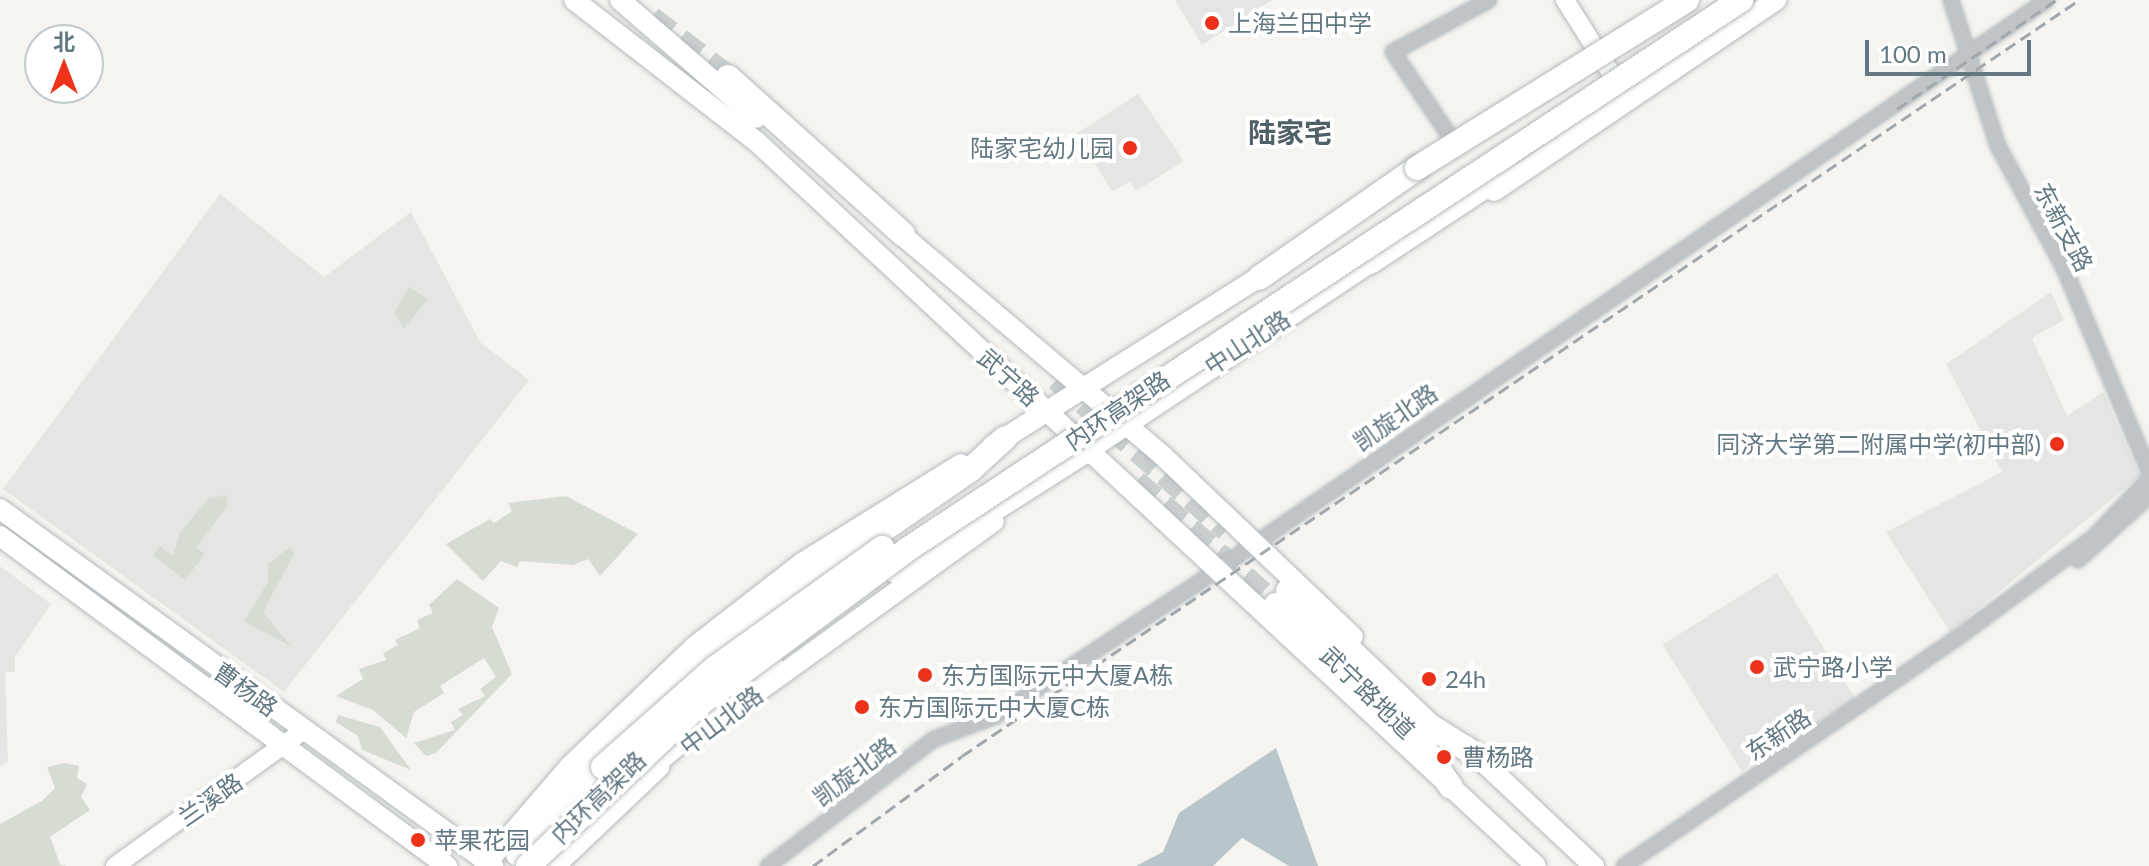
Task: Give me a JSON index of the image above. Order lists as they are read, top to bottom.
{
  "streets": {
    "highway": ["内环高架路", "武宁路地道"],
    "main road": ["中山北路", "武宁路", "曹杨路"],
    "street": [
      "东新支路",
      "凯旋北路",
      "东新路",
      "兰溪路"
    ]
  },
  "crossings": [
    ["东新支路", "凯旋北路"],
    ["中山北路", "武宁路"],
    ["中山北路", "内环高架路"],
    ["中山北路", "曹杨路"],
    ["武宁路", "凯旋北路"],
    ["武宁路", "武宁路地道"],
    ["内环高架路", "曹杨路"],
    ["曹杨路", "兰溪路"]
  ],
  "districts": ["陆家宅"],
  "places": [
    "上海兰田中学",
    "陆家宅幼儿园",
    "同济大学第二附属中学(初中部)",
    "武宁路小学",
    "东方国际元中大厦A栋",
    "24h",
    "东方国际元中大厦C栋",
    "曹杨路",
    "苹果花园"
  ],
  "scale_bar": "100 m",
  "north": "top"
}
